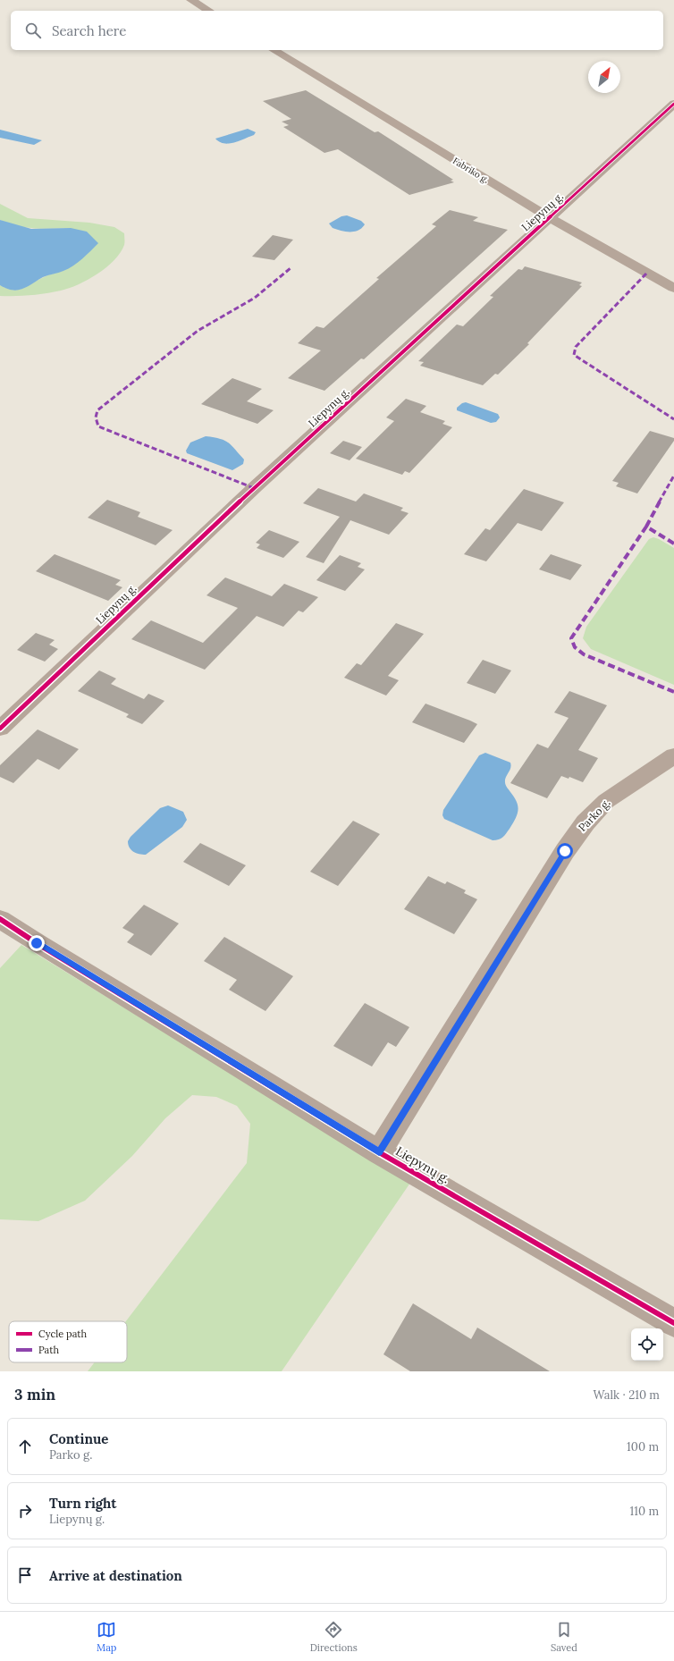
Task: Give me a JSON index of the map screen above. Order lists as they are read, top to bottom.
{
  "streets": {
    "street": ["Fabriko g.", "Liepynų g.", "Parko g."]
  },
  "crossings": [
    ["Fabriko g.", "Liepynų g."],
    ["Liepynų g.", "Parko g."]
  ],
  "legend": ["Cycle path", "Path"],
  "north": "top right",
  "page": {
    "search": "Search here",
    "heading": ["3 min", "Walk · 210 m"],
    "list": [
      ["Continue", "Parko g.", "100 m"],
      ["Turn right", "Liepynų g.", "110 m"],
      "Arrive at destination"
    ],
    "nav": ["Map", "Directions", "Saved"]
  }
}
